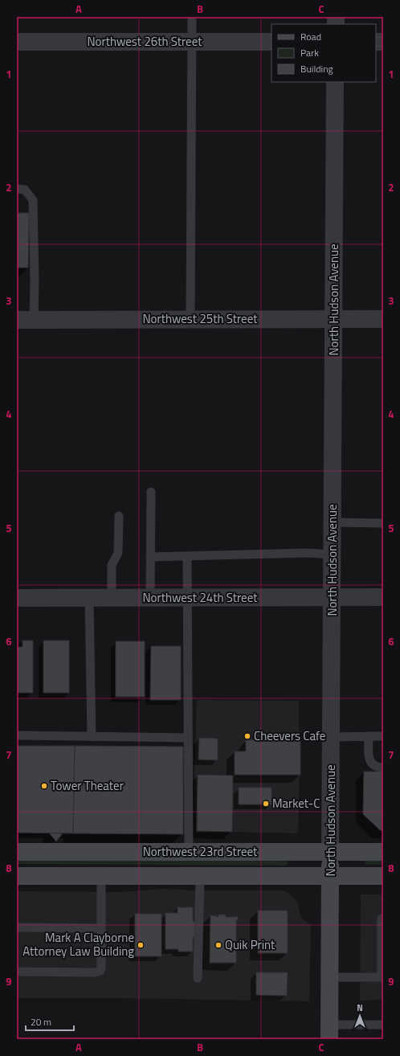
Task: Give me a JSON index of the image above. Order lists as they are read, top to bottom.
{
  "streets": {
    "main road": ["North Hudson Avenue", "Northwest 23rd Street"],
    "street": ["Northwest 26th Street", "Northwest 25th Street", "Northwest 24th Street"]
  },
  "crossings": [
    ["North Hudson Avenue", "Northwest 25th Street"],
    ["North Hudson Avenue", "Northwest 24th Street"],
    ["North Hudson Avenue", "Northwest 23rd Street"]
  ],
  "places": [
    "Cheevers Cafe",
    "Tower Theater",
    "Market-C",
    "Mark A Clayborne Attorney Law Building",
    "Quik Print"
  ],
  "legend": ["Road", "Park", "Building"],
  "scale_bar": "20 m",
  "north": "top",
  "grid": {
    "columns": ["A", "B", "C"],
    "rows": [
      "1",
      "2",
      "3",
      "4",
      "5",
      "6",
      "7",
      "8",
      "9"
    ]
  }
}
